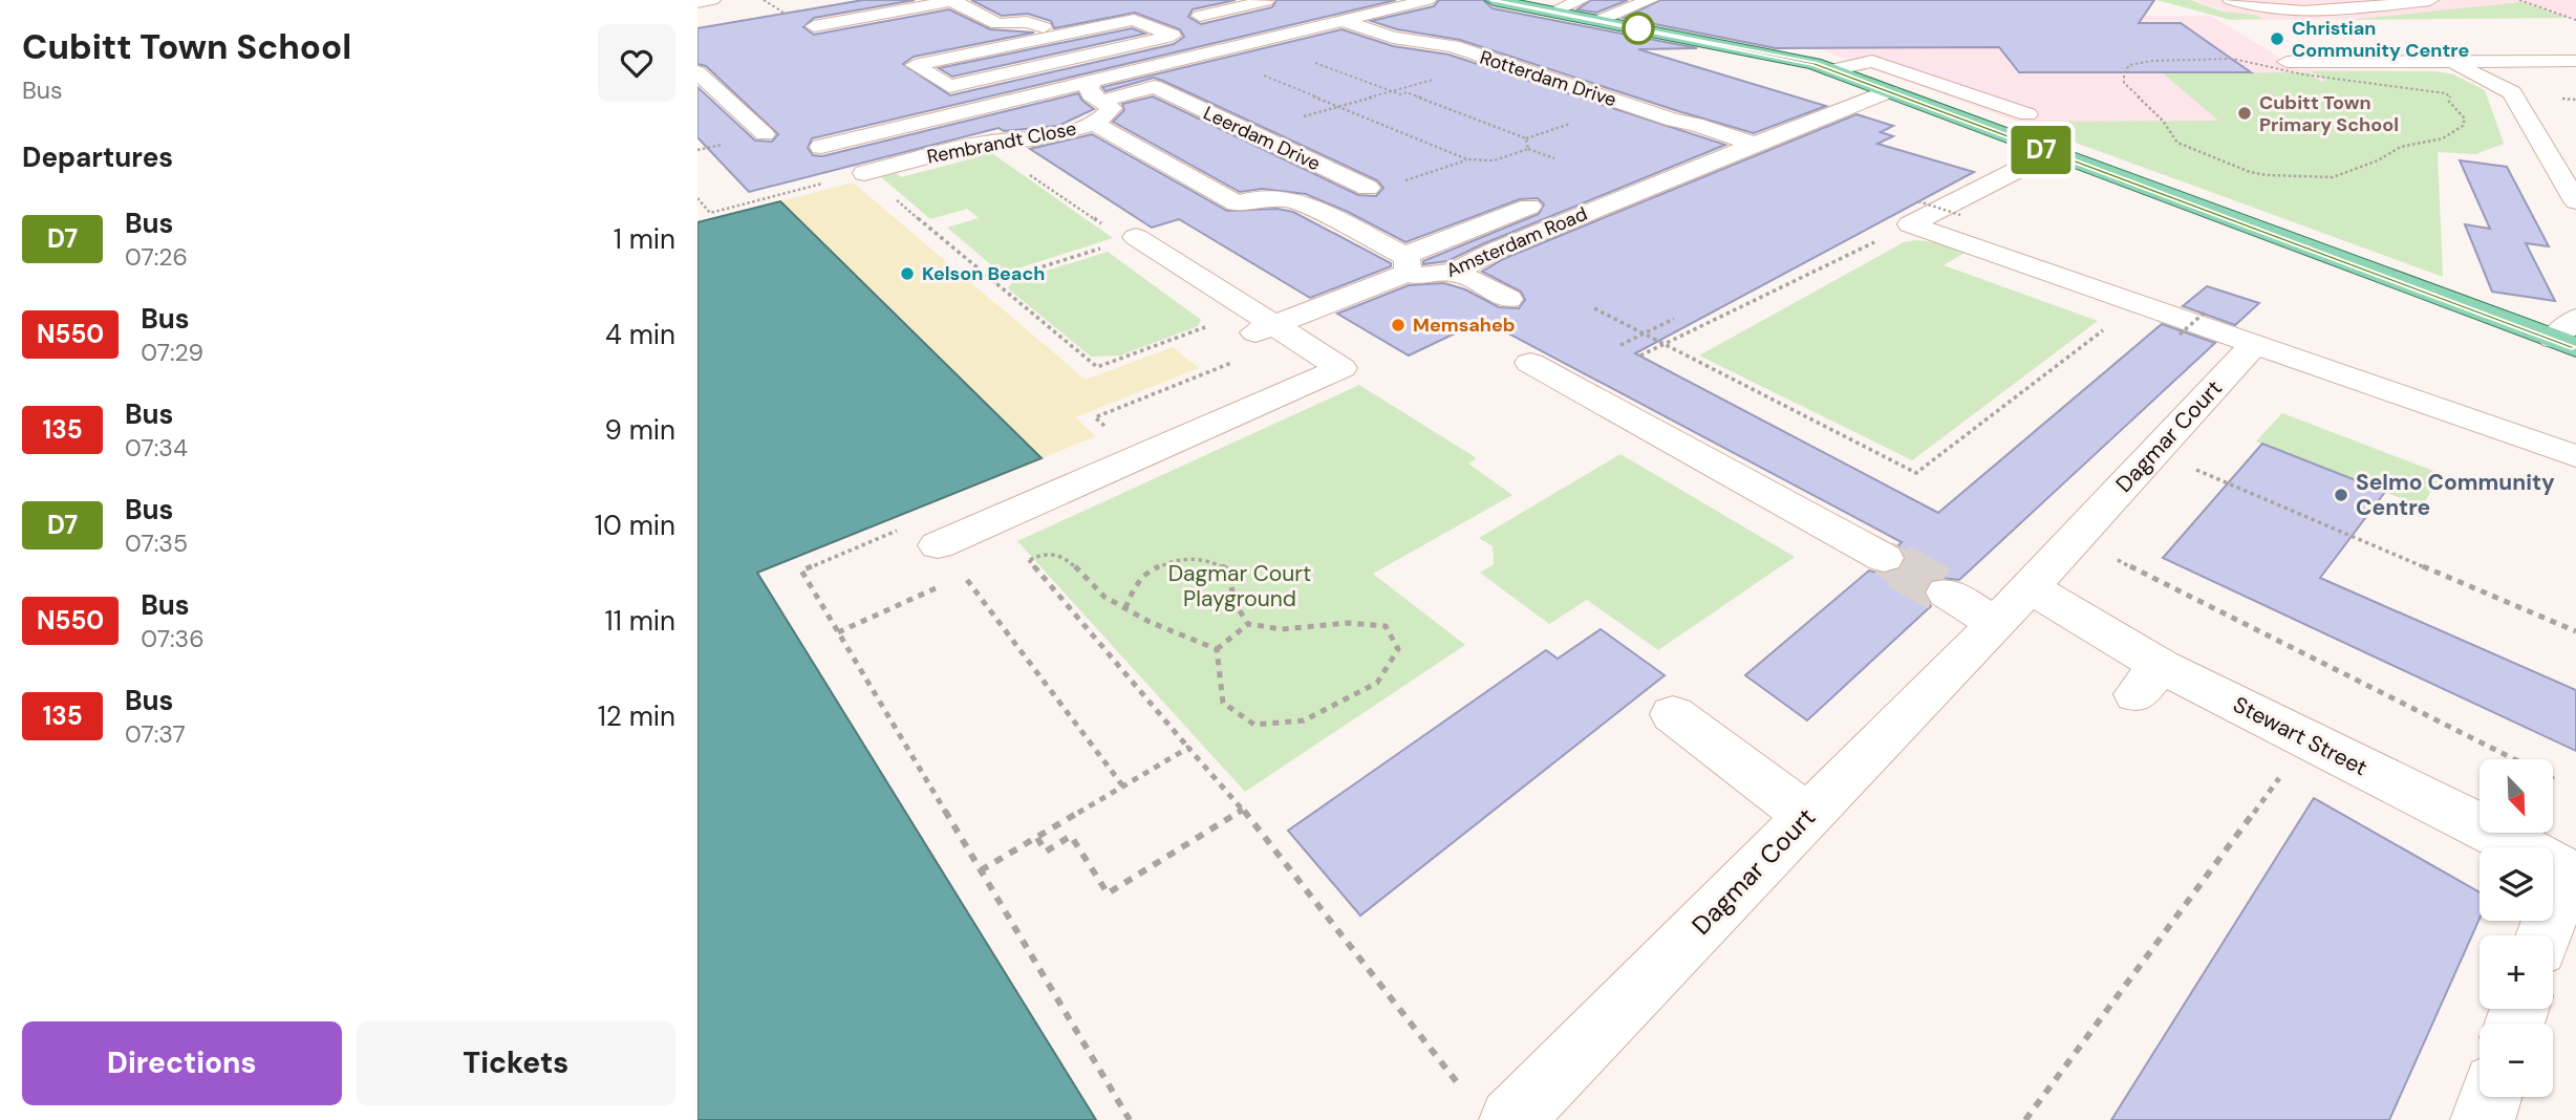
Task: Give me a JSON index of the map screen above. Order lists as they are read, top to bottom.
{
  "streets": {
    "street": [
      "Rotterdam Drive",
      "Leerdam Drive",
      "Rembrandt Close",
      "Amsterdam Road",
      "Dagmar Court",
      "Stewart Street"
    ]
  },
  "crossings": [
    ["Rotterdam Drive", "Amsterdam Road"],
    ["Leerdam Drive", "Rembrandt Close"],
    ["Leerdam Drive", "Amsterdam Road"],
    ["Rembrandt Close", "Amsterdam Road"],
    ["Dagmar Court", "Stewart Street"]
  ],
  "parks": ["Dagmar Court Playground"],
  "places": [
    "Christian Community Centre",
    "Cubitt Town Primary School",
    "Kelson Beach",
    "Memsaheb",
    "Selmo Community Centre"
  ],
  "lines": ["bus line D7"],
  "north": "bottom right",
  "page": {
    "heading": [
      ["Cubitt Town School", "Bus"],
      "Departures"
    ],
    "on_map": "D7",
    "list": [
      {
        "mark": "D7",
        "name": "Bus",
        "note": "07:26",
        "value": "1 min"
      },
      {
        "mark": "N550",
        "name": "Bus",
        "note": "07:29",
        "value": "4 min"
      },
      {
        "mark": "135",
        "name": "Bus",
        "note": "07:34",
        "value": "9 min"
      },
      {
        "mark": "D7",
        "name": "Bus",
        "note": "07:35",
        "value": "10 min"
      },
      {
        "mark": "N550",
        "name": "Bus",
        "note": "07:36",
        "value": "11 min"
      },
      {
        "mark": "135",
        "name": "Bus",
        "note": "07:37",
        "value": "12 min"
      }
    ],
    "map_buttons": ["+", "−"],
    "buttons": ["Directions", "Tickets"]
  }
}
